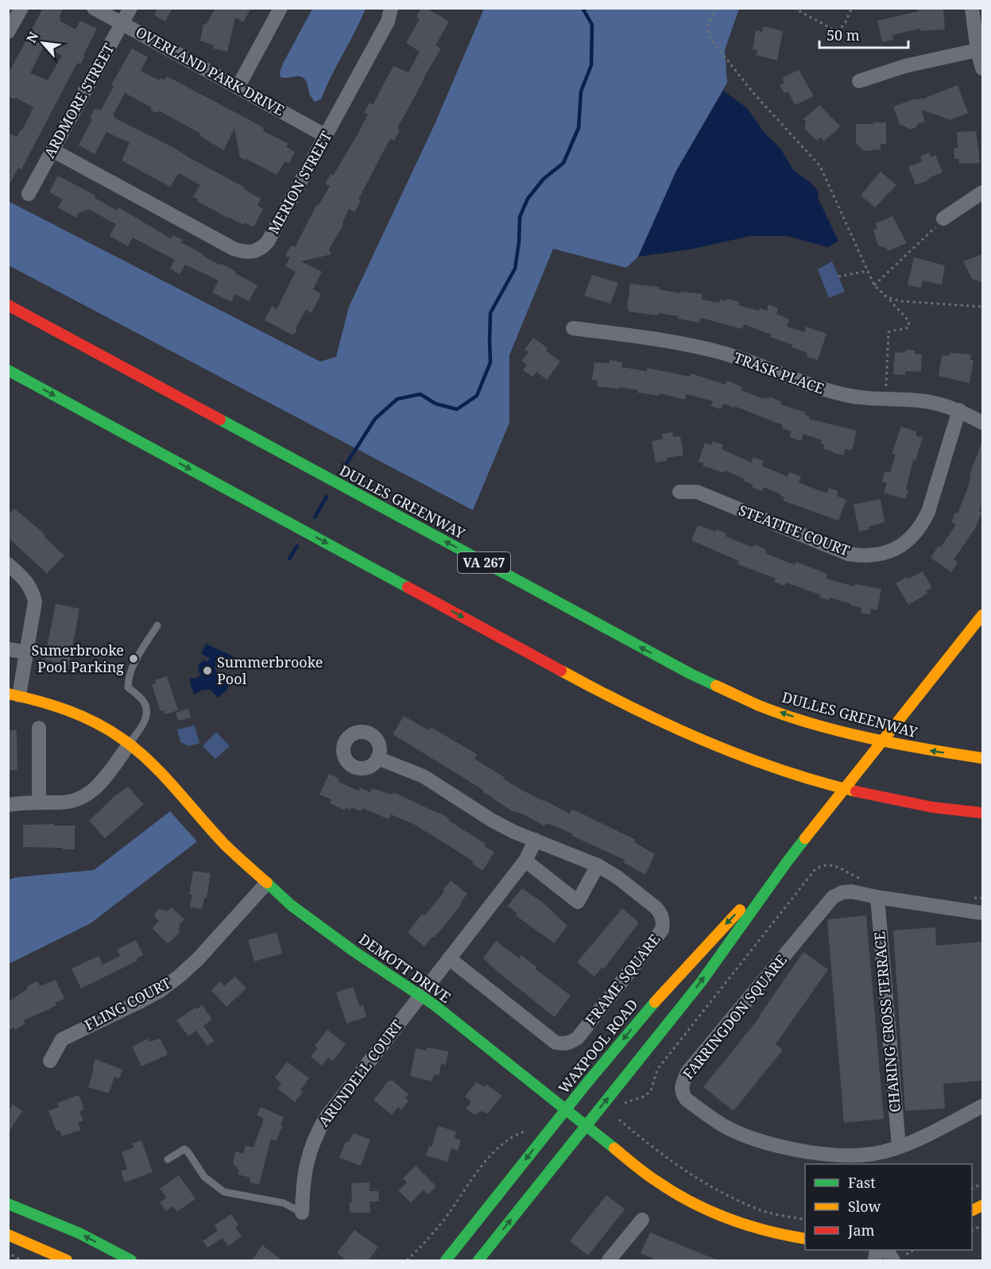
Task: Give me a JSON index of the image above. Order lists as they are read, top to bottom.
{
  "streets": {
    "main road": [
      "DULLES GREENWAY",
      "VA 267",
      "DEMOTT DRIVE",
      "WAXPOOL ROAD"
    ],
    "street": [
      "OVERLAND PARK DRIVE",
      "ARDMORE STREET",
      "MERION STREET",
      "TRASK PLACE",
      "STEATITE COURT",
      "FRAME SQUARE",
      "FLING COURT",
      "FARRINGDON SQUARE",
      "CHARING CROSS TERRACE",
      "ARUNDELL COURT"
    ]
  },
  "crossings": [
    ["OVERLAND PARK DRIVE", "ARDMORE STREET"],
    ["OVERLAND PARK DRIVE", "MERION STREET"],
    ["ARDMORE STREET", "MERION STREET"],
    ["TRASK PLACE", "STEATITE COURT"],
    ["DEMOTT DRIVE", "FLING COURT"],
    ["DEMOTT DRIVE", "WAXPOOL ROAD"],
    ["DEMOTT DRIVE", "ARUNDELL COURT"],
    ["FRAME SQUARE", "ARUNDELL COURT"],
    ["FARRINGDON SQUARE", "CHARING CROSS TERRACE"]
  ],
  "places": ["Sumerbrooke Pool Parking", "Summerbrooke Pool"],
  "legend": ["Fast", "Slow", "Jam"],
  "scale_bar": "50 m",
  "north": "top left"
}
